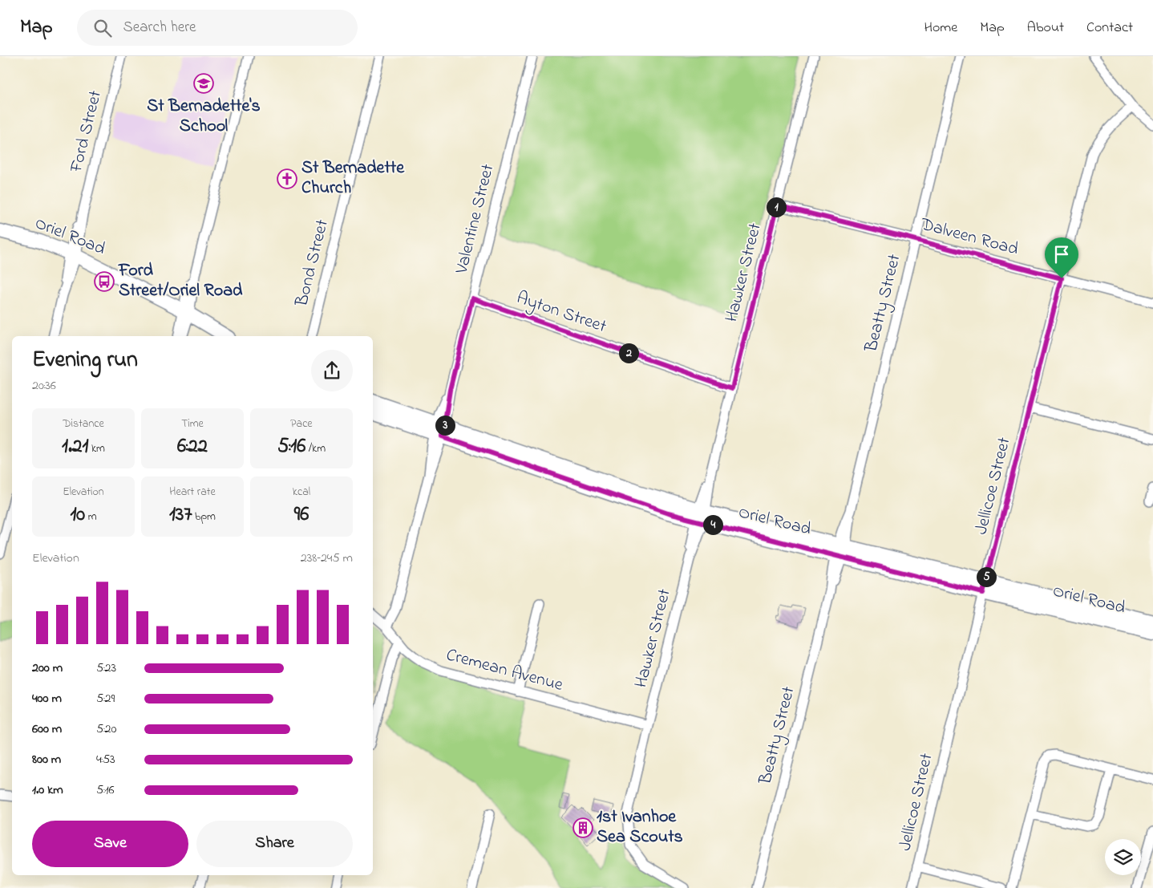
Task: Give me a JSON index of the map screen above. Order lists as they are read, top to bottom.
{
  "streets": {
    "main road": ["Oriel Road"],
    "street": [
      "Ford Street",
      "Valentine Street",
      "Dalveen Road",
      "Bond Street",
      "Hawker Street",
      "Beatty Street",
      "Ayton Street",
      "Jellicoe Street",
      "Cremean Avenue"
    ]
  },
  "crossings": [
    ["Ford Street", "Oriel Road"],
    ["Valentine Street", "Oriel Road"],
    ["Valentine Street", "Ayton Street"],
    ["Valentine Street", "Cremean Avenue"],
    ["Oriel Road", "Hawker Street"],
    ["Oriel Road", "Beatty Street"],
    ["Oriel Road", "Jellicoe Street"],
    ["Dalveen Road", "Hawker Street"],
    ["Dalveen Road", "Beatty Street"],
    ["Dalveen Road", "Jellicoe Street"],
    ["Hawker Street", "Ayton Street"],
    ["Hawker Street", "Cremean Avenue"]
  ],
  "places": {
    "school or university": ["St Bernadette's School"],
    "church": ["St Bernadette Church"],
    "bus stop": ["Ford Street/Oriel Road"],
    "building": ["1st Ivanhoe Sea Scouts"]
  },
  "page": {
    "header": "Map",
    "search": "Search here",
    "nav": [
      "Home",
      "Map",
      "About",
      "Contact"
    ],
    "pins": [
      "1",
      "2",
      "3",
      "4",
      "5"
    ],
    "heading": ["Evening run", "20:36"],
    "stats": [
      ["Distance", "1.21 km"],
      ["Time", "6:22"],
      ["Pace", "5:16 /km"],
      ["Elevation", "10 m"],
      ["Heart rate", "137 bpm"],
      ["kcal", "96"]
    ],
    "chart": ["Elevation", "238–245 m"],
    "list": [
      {
        "name": "200 m",
        "note": "5:23"
      },
      {
        "name": "400 m",
        "note": "5:29"
      },
      {
        "name": "600 m",
        "note": "5:20"
      },
      {
        "name": "800 m",
        "note": "4:53"
      },
      {
        "name": "1.0 km",
        "note": "5:16"
      }
    ],
    "buttons": ["Save", "Share"]
  }
}
